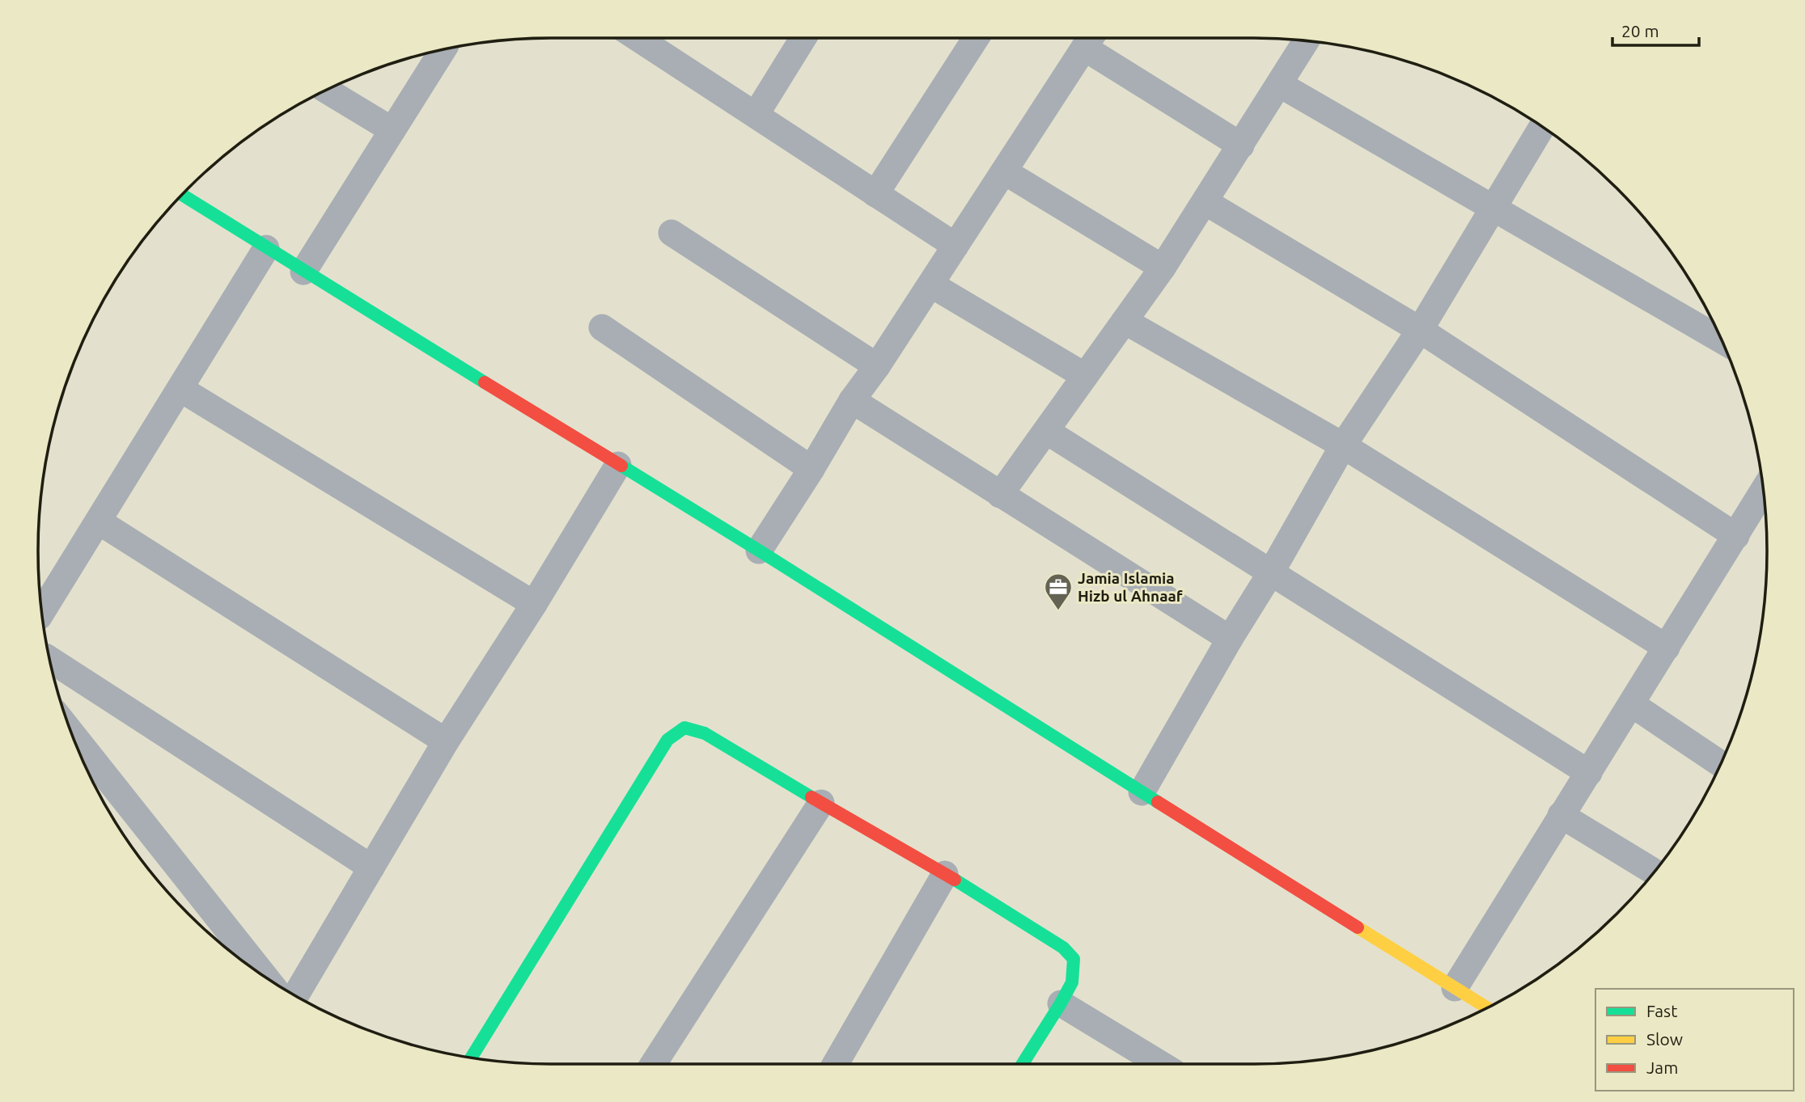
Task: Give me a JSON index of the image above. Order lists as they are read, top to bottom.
{
  "places": {
    "office": ["Jamia Islamia Hizb ul Ahnaaf"]
  },
  "legend": ["Fast", "Slow", "Jam"],
  "scale_bar": "20 m"
}
